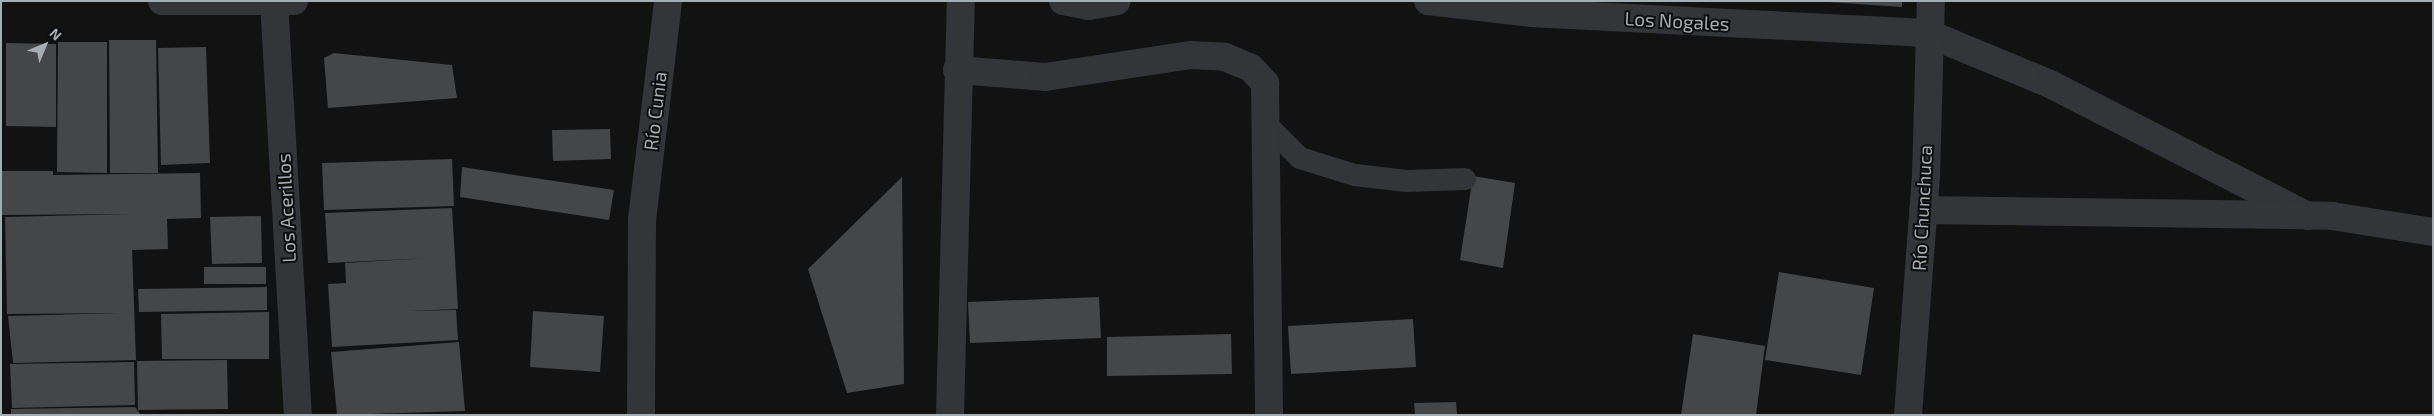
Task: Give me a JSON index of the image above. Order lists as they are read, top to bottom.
{
  "streets": {
    "street": [
      "Los Nogales",
      "Río Cunia",
      "Los Acerillos",
      "Río Chunchuca"
    ]
  },
  "crossings": [
    ["Los Nogales", "Río Chunchuca"]
  ],
  "north": "top right"
}
